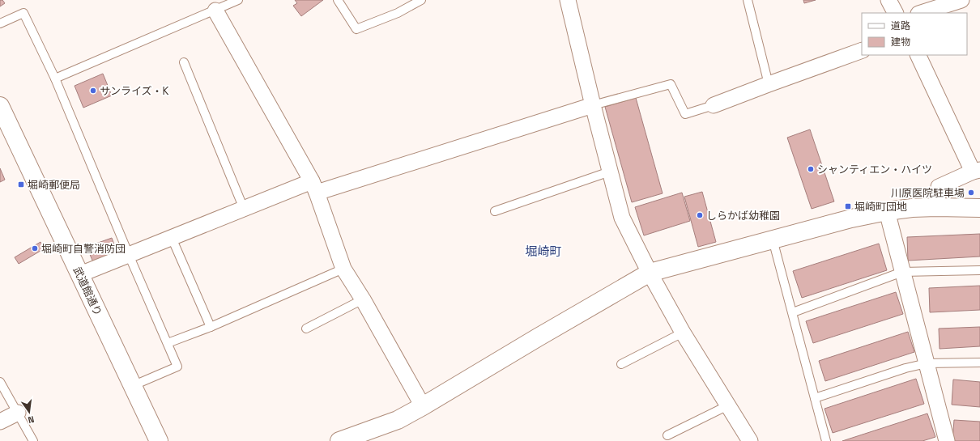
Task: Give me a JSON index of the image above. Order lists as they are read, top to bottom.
{
  "streets": {
    "street": ["武道館通り"]
  },
  "districts": ["堀崎町"],
  "places": {
    "other": [
      "サンライズ・K",
      "シャンティエン・ハイツ",
      "川原医院駐車場",
      "しらかば幼稚園",
      "堀崎町自警消防団"
    ],
    "transit": ["堀崎郵便局", "堀崎町団地"]
  },
  "legend": ["道路", "建物"],
  "north": "bottom"
}
